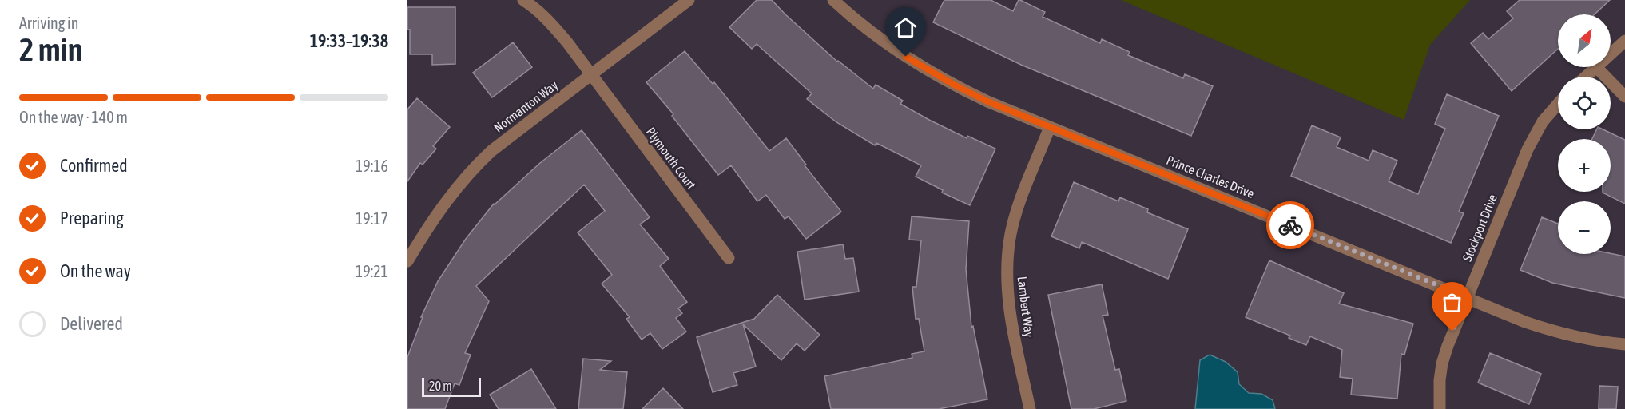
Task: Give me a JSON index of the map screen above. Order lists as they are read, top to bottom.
{
  "streets": {
    "street": [
      "Normanton Way",
      "Plymouth Court",
      "Prince Charles Drive",
      "Stockport Drive",
      "Lambert Way"
    ]
  },
  "crossings": [
    ["Normanton Way", "Plymouth Court"],
    ["Prince Charles Drive", "Stockport Drive"],
    ["Prince Charles Drive", "Lambert Way"]
  ],
  "scale_bar": "20 m",
  "north": "top right",
  "page": {
    "heading": ["2 min", "Arriving in", "19:33–19:38"],
    "map_buttons": ["+", "−"],
    "bar": "On the way · 140 m",
    "list": [
      ["Confirmed", "19:16"],
      ["Preparing", "19:17"],
      ["On the way", "19:21"],
      "Delivered"
    ],
    "scale": "20 m"
  }
}
